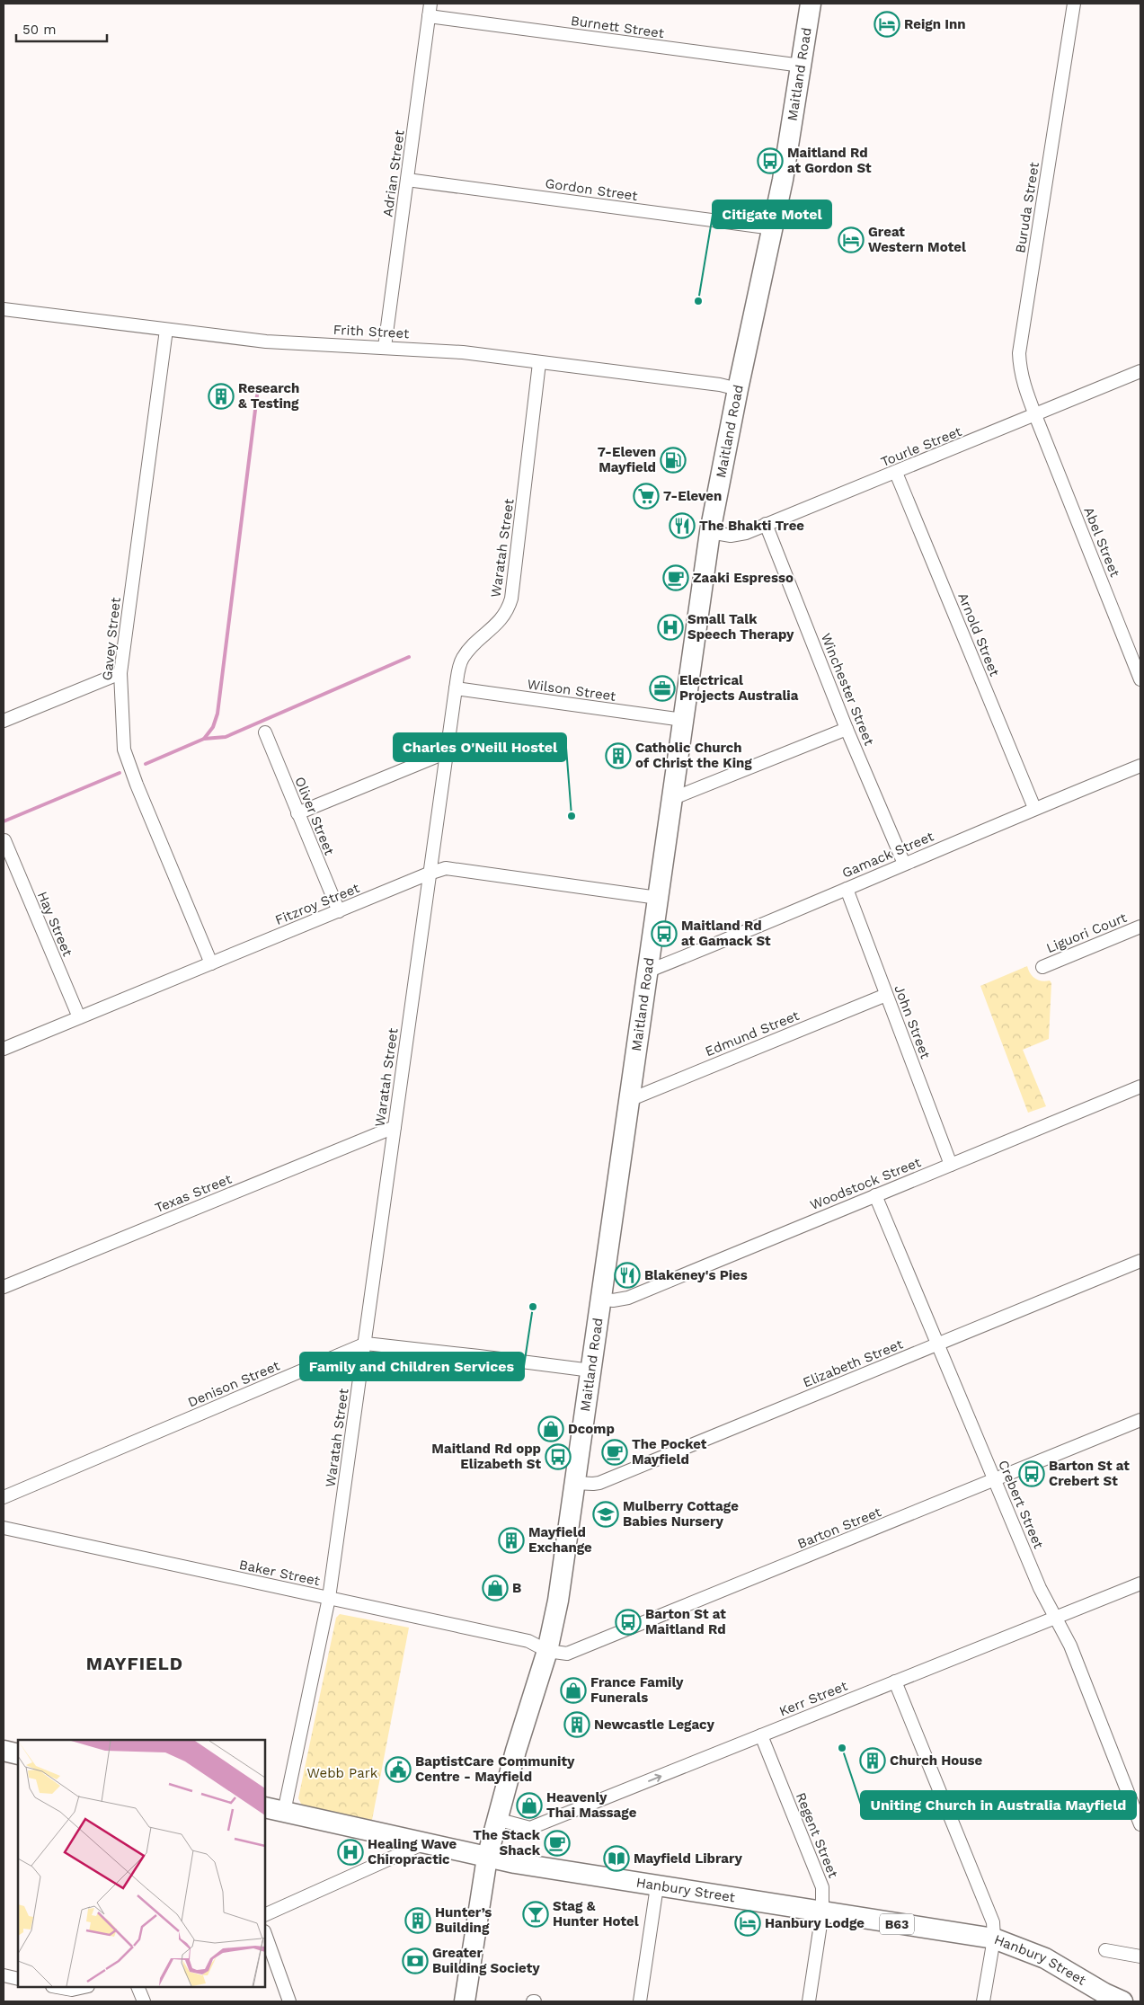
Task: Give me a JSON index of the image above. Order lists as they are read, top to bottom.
{
  "streets": {
    "main road": ["Maitland Road", "Hanbury Street", "B63"],
    "street": [
      "Burnett Street",
      "Adrian Street",
      "Gordon Street",
      "Buruda Street",
      "Frith Street",
      "Tourle Street",
      "Abel Street",
      "Waratah Street",
      "Arnold Street",
      "Gavey Street",
      "Winchester Street",
      "Wilson Street",
      "Oliver Street",
      "Gamack Street",
      "Fitzroy Street",
      "Hay Street",
      "Liguori Court",
      "John Street",
      "Edmund Street",
      "Woodstock Street",
      "Texas Street",
      "Elizabeth Street",
      "Denison Street",
      "Crebert Street",
      "Barton Street",
      "Baker Street",
      "Kerr Street",
      "Regent Street"
    ]
  },
  "crossings": [
    ["Burnett Street", "Maitland Road"],
    ["Burnett Street", "Adrian Street"],
    ["Maitland Road", "Gordon Street"],
    ["Maitland Road", "Frith Street"],
    ["Maitland Road", "Tourle Street"],
    ["Maitland Road", "Wilson Street"],
    ["Maitland Road", "Gamack Street"],
    ["Maitland Road", "Fitzroy Street"],
    ["Maitland Road", "Edmund Street"],
    ["Maitland Road", "Woodstock Street"],
    ["Maitland Road", "Elizabeth Street"],
    ["Maitland Road", "Denison Street"],
    ["Maitland Road", "Barton Street"],
    ["Maitland Road", "Baker Street"],
    ["Maitland Road", "Kerr Street"],
    ["Maitland Road", "Hanbury Street"],
    ["Adrian Street", "Gordon Street"],
    ["Adrian Street", "Frith Street"],
    ["Buruda Street", "Tourle Street"],
    ["Buruda Street", "Abel Street"],
    ["Frith Street", "Waratah Street"],
    ["Frith Street", "Gavey Street"],
    ["Tourle Street", "Abel Street"],
    ["Tourle Street", "Arnold Street"],
    ["Tourle Street", "Winchester Street"],
    ["Waratah Street", "Wilson Street"],
    ["Waratah Street", "Fitzroy Street"],
    ["Waratah Street", "Texas Street"],
    ["Waratah Street", "Denison Street"],
    ["Waratah Street", "Baker Street"],
    ["Waratah Street", "Hanbury Street"],
    ["Arnold Street", "Gamack Street"],
    ["Gavey Street", "Fitzroy Street"],
    ["Winchester Street", "Gamack Street"],
    ["Oliver Street", "Fitzroy Street"],
    ["Gamack Street", "John Street"],
    ["Fitzroy Street", "Hay Street"],
    ["John Street", "Edmund Street"],
    ["John Street", "Woodstock Street"],
    ["Woodstock Street", "Crebert Street"],
    ["Elizabeth Street", "Crebert Street"],
    ["Crebert Street", "Barton Street"],
    ["Crebert Street", "Kerr Street"],
    ["Barton Street", "Baker Street"],
    ["Kerr Street", "Regent Street"],
    ["Regent Street", "Hanbury Street"]
  ],
  "one_way": ["Kerr Street"],
  "districts": ["MAYFIELD"],
  "parks": ["Webb Park"],
  "places": {
    "hotel": ["Reign Inn", "Great Western Motel", "Hanbury Lodge"],
    "bus stop": [
      "Maitland Rd at Gordon St",
      "Maitland Rd at Gamack St",
      "Maitland Rd opp Elizabeth St",
      "Barton St at Crebert St",
      "Barton St at Maitland Rd"
    ],
    "other": [
      "Citigate Motel",
      "Charles O'Neill Hostel",
      "Family and Children Services",
      "Uniting Church in Australia Mayfield"
    ],
    "building": [
      "Research & Testing",
      "Catholic Church of Christ the King",
      "Mayfield Exchange",
      "Newcastle Legacy",
      "Church House",
      "Hunter’s Building"
    ],
    "fuel station": ["7-Eleven Mayfield"],
    "supermarket": ["7-Eleven"],
    "restaurant": ["The Bhakti Tree", "Blakeney's Pies"],
    "cafe": ["Zaaki Espresso", "The Pocket Mayfield", "The Stack Shack"],
    "hospital": ["Small Talk Speech Therapy", "Healing Wave Chiropractic"],
    "office": ["Electrical Projects Australia"],
    "shop": [
      "Dcomp",
      "B",
      "France Family Funerals",
      "Heavenly Thai Massage"
    ],
    "school or university": ["Mulberry Cottage Babies Nursery"],
    "public building": ["BaptistCare Community Centre - Mayfield"],
    "library": ["Mayfield Library"],
    "bar": ["Stag & Hunter Hotel"],
    "bank": ["Greater Building Society"]
  },
  "scale_bar": "50 m"
}
